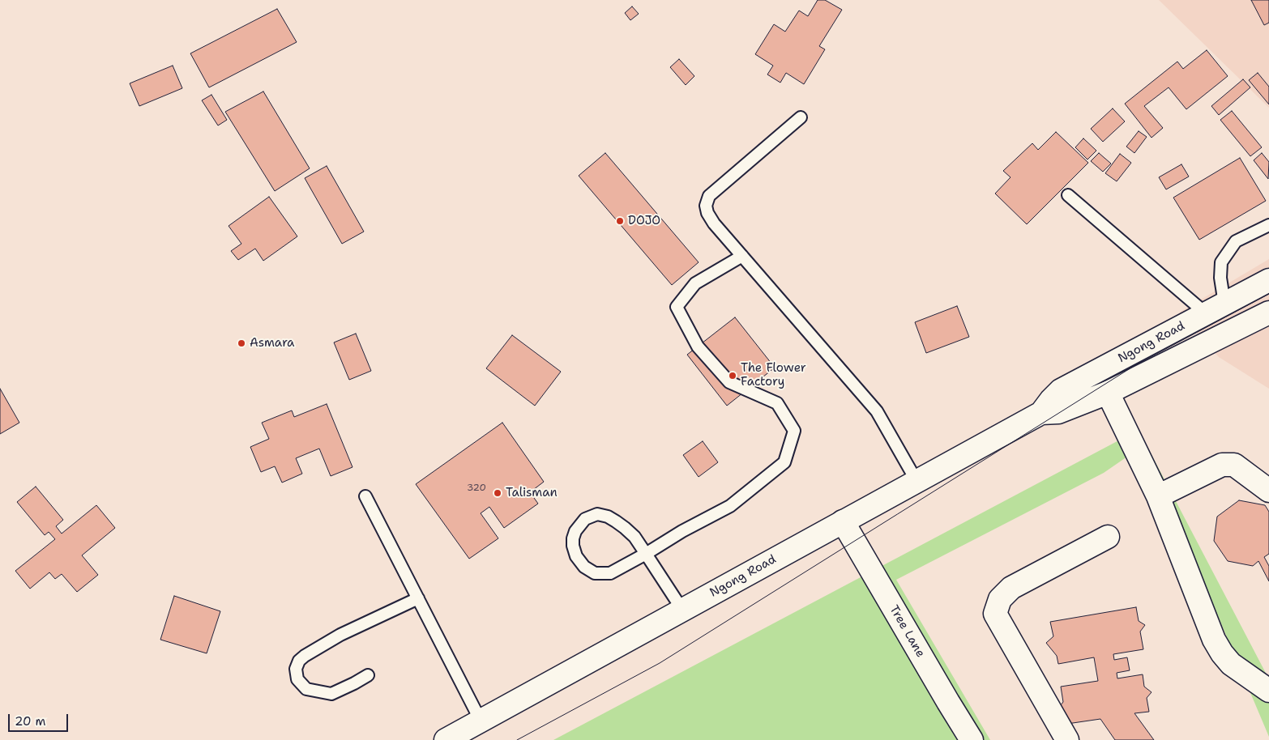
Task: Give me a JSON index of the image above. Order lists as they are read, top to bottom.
{
  "streets": {
    "main road": ["Ngong Road", "Tree Lane"]
  },
  "crossings": [
    ["Ngong Road", "Tree Lane"]
  ],
  "places": [
    "DOJO",
    "Asmara",
    "The Flower Factory",
    "Talisman"
  ],
  "house_numbers": ["320"],
  "scale_bar": "20 m"
}
